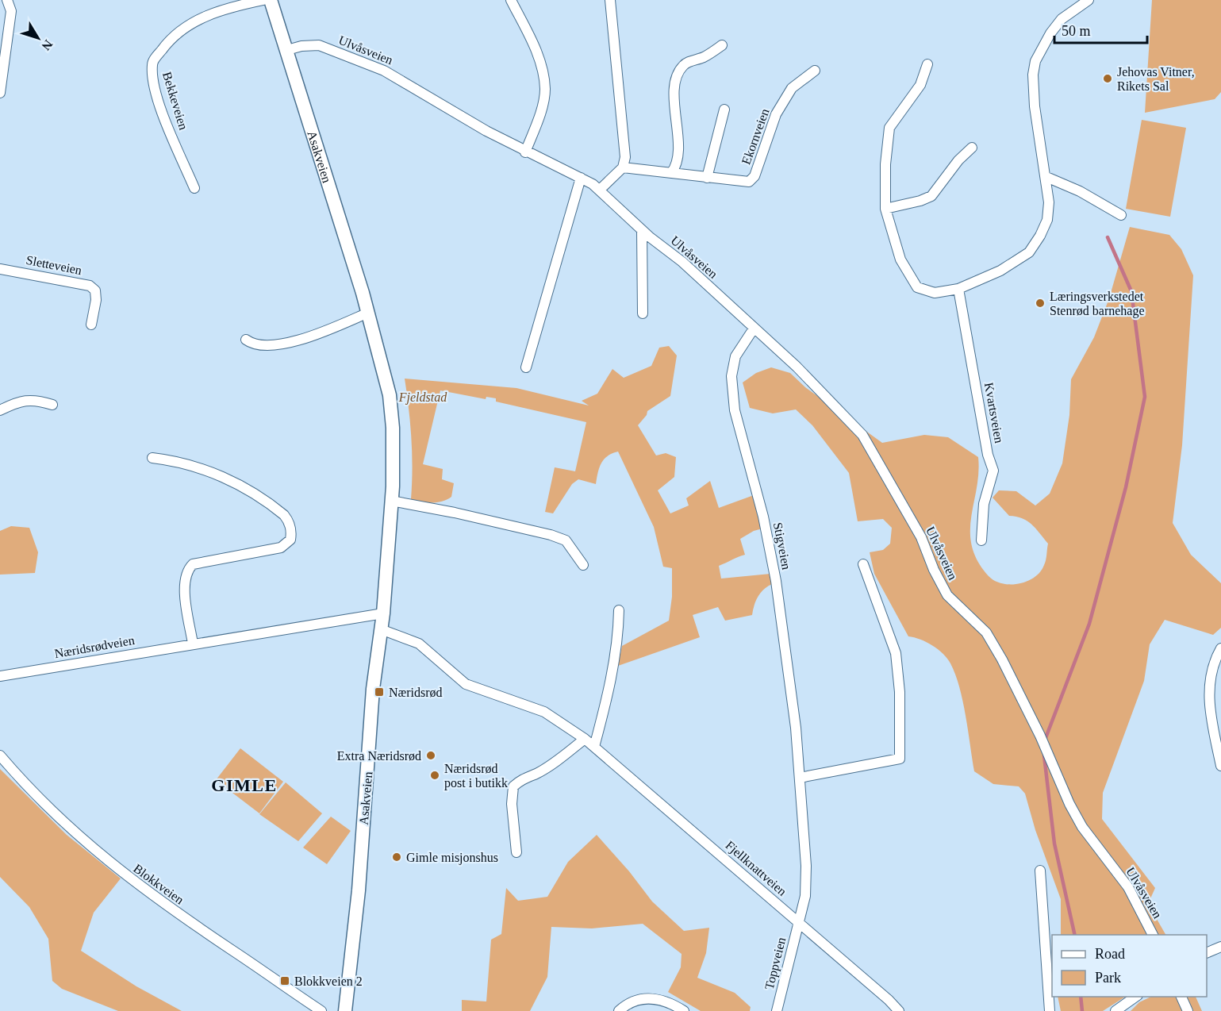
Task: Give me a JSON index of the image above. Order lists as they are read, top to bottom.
{
  "streets": {
    "main road": ["Asakveien"],
    "street": [
      "Ulvåsveien",
      "Bekkeveien",
      "Ekornveien",
      "Sletteveien",
      "Kvartsveien",
      "Stigveien",
      "Næridsrødveien",
      "Fjellknattveien",
      "Blokkveien",
      "Toppveien"
    ]
  },
  "crossings": [
    ["Ulvåsveien", "Asakveien"],
    ["Ulvåsveien", "Stigveien"],
    ["Asakveien", "Næridsrødveien"],
    ["Asakveien", "Fjellknattveien"],
    ["Stigveien", "Fjellknattveien"],
    ["Stigveien", "Toppveien"],
    ["Fjellknattveien", "Toppveien"]
  ],
  "districts": ["GIMLE"],
  "parks": ["Fjeldstad"],
  "places": {
    "other": [
      "Jehovas Vitner, Rikets Sal",
      "Læringsverkstedet Stenrød barnehage",
      "Extra Næridsrød",
      "Næridsrød post i butikk",
      "Gimle misjonshus"
    ],
    "transit": ["Næridsrød", "Blokkveien 2"]
  },
  "legend": ["Road", "Park"],
  "scale_bar": "50 m",
  "north": "bottom right"
}
